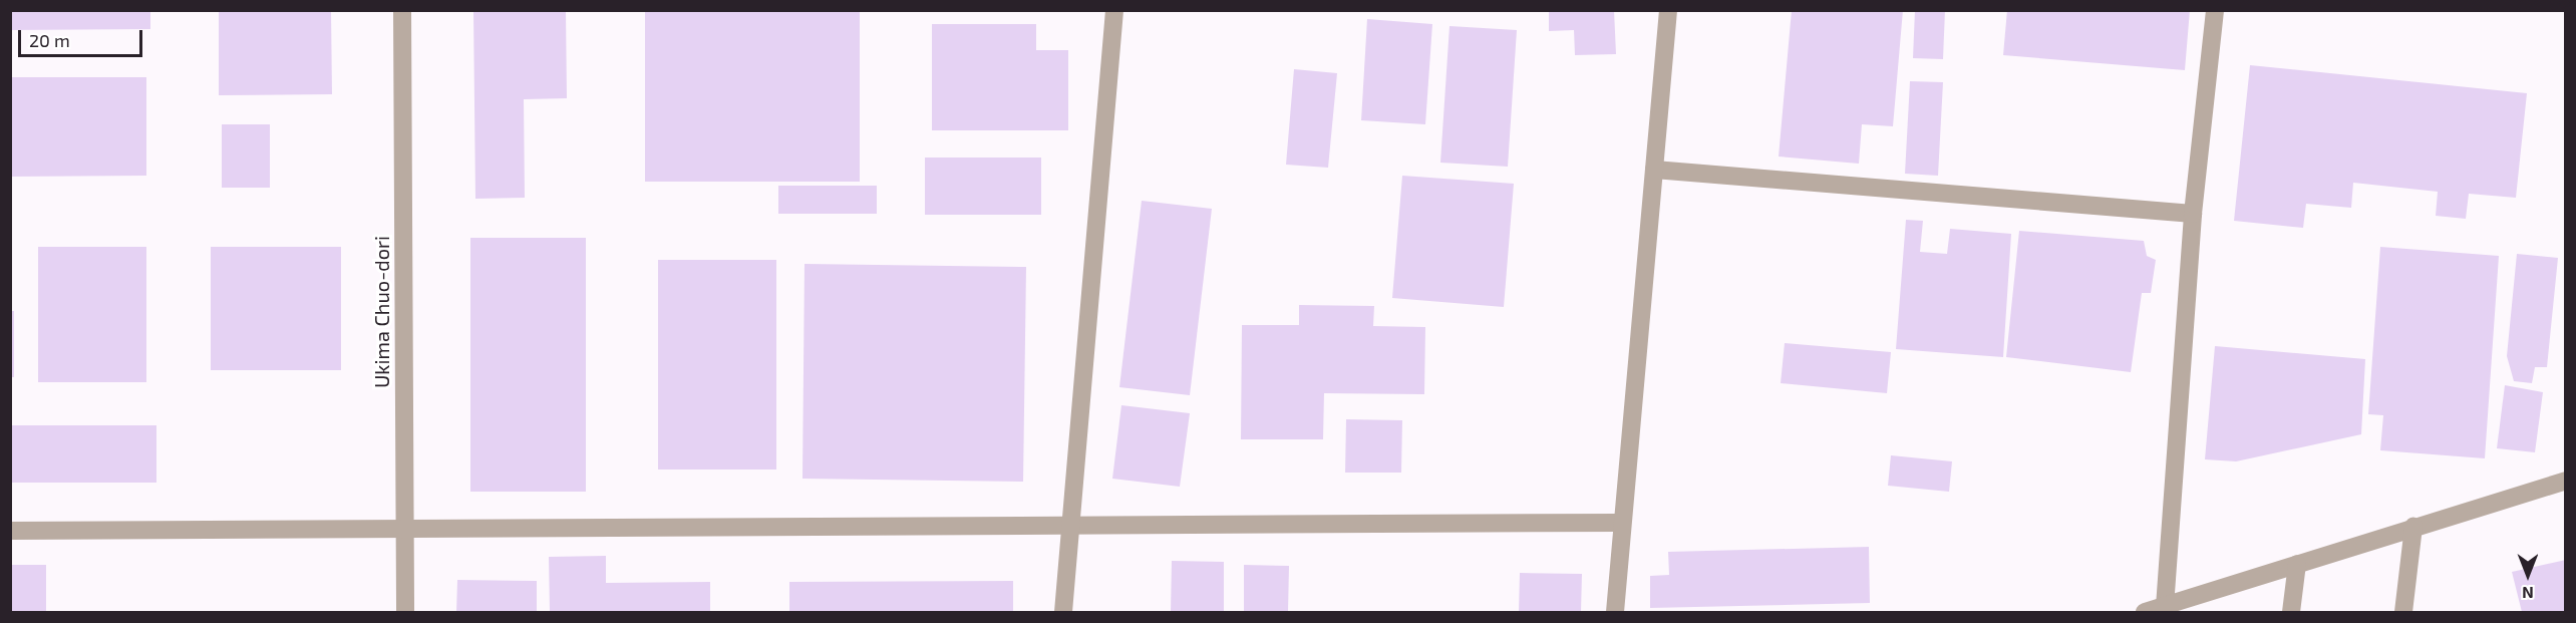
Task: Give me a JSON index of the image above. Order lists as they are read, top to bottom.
{
  "streets": {
    "street": ["Ukima Chuo-dori"]
  },
  "scale_bar": "20 m",
  "north": "bottom"
}
